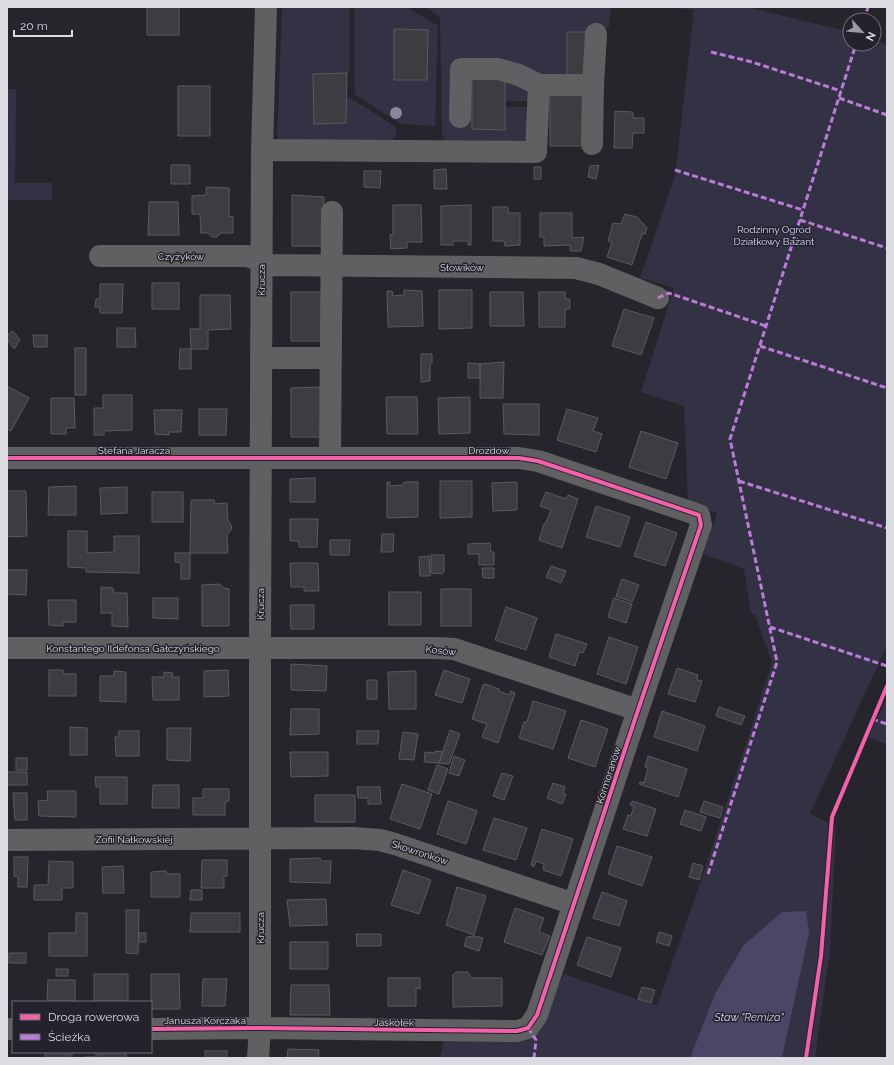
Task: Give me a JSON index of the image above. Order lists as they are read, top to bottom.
{
  "streets": {
    "street": [
      "Czyżyków",
      "Słowików",
      "Krucza",
      "Stefana Jaracza",
      "Drozdów",
      "Konstantego Ildefonsa Gałczyńskiego",
      "Kosów",
      "Kormoranów",
      "Zofii Nałkowskiej",
      "Skowronków",
      "Janusza Korczaka",
      "Jaskółek"
    ]
  },
  "crossings": [
    ["Czyżyków", "Słowików"],
    ["Czyżyków", "Krucza"],
    ["Słowików", "Krucza"],
    ["Krucza", "Stefana Jaracza"],
    ["Krucza", "Drozdów"],
    ["Krucza", "Konstantego Ildefonsa Gałczyńskiego"],
    ["Krucza", "Kosów"],
    ["Krucza", "Zofii Nałkowskiej"],
    ["Krucza", "Skowronków"],
    ["Krucza", "Janusza Korczaka"],
    ["Krucza", "Jaskółek"],
    ["Stefana Jaracza", "Drozdów"],
    ["Drozdów", "Kormoranów"],
    ["Konstantego Ildefonsa Gałczyńskiego", "Kosów"],
    ["Kosów", "Kormoranów"],
    ["Kormoranów", "Skowronków"],
    ["Kormoranów", "Jaskółek"],
    ["Zofii Nałkowskiej", "Skowronków"],
    ["Janusza Korczaka", "Jaskółek"]
  ],
  "water": ["Staw \"Remiza\""],
  "parks": ["Rodzinny Ogród Działkowy Bażant"],
  "legend": ["Droga rowerowa", "Ścieżka"],
  "scale_bar": "20 m",
  "north": "bottom right"
}
